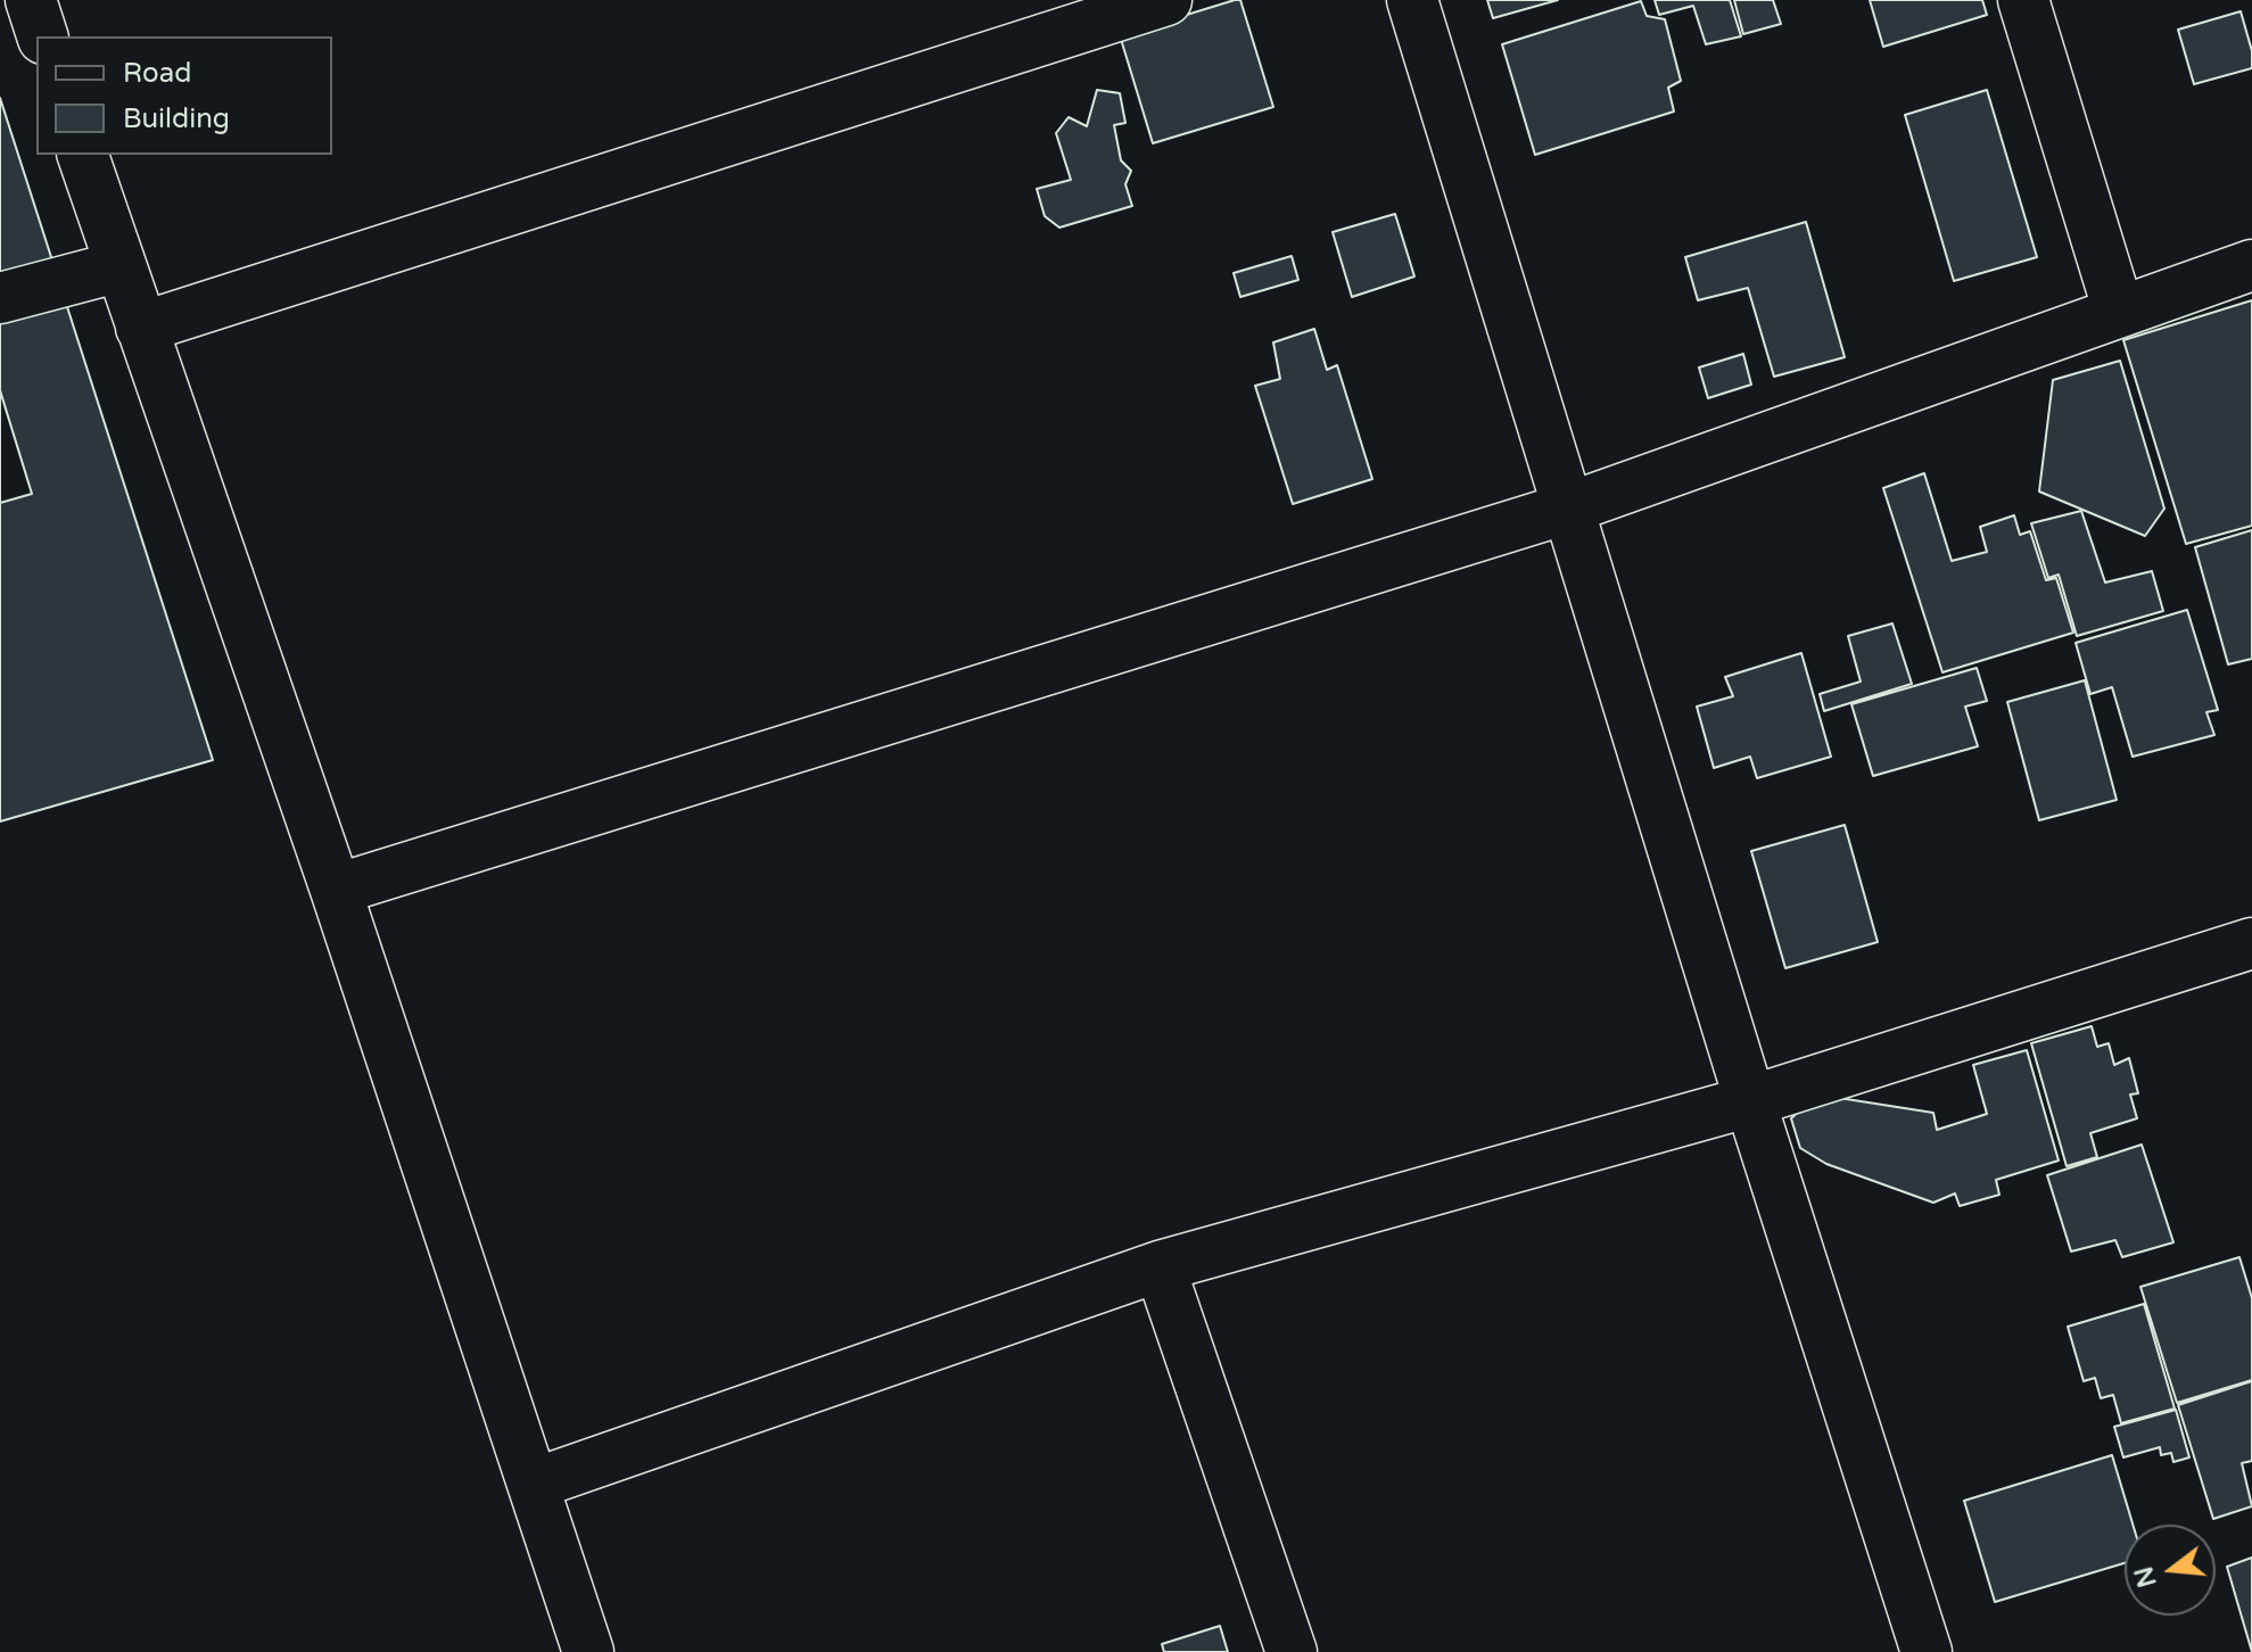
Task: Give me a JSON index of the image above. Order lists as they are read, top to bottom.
{
  "legend": ["Road", "Building"],
  "north": "left"
}
